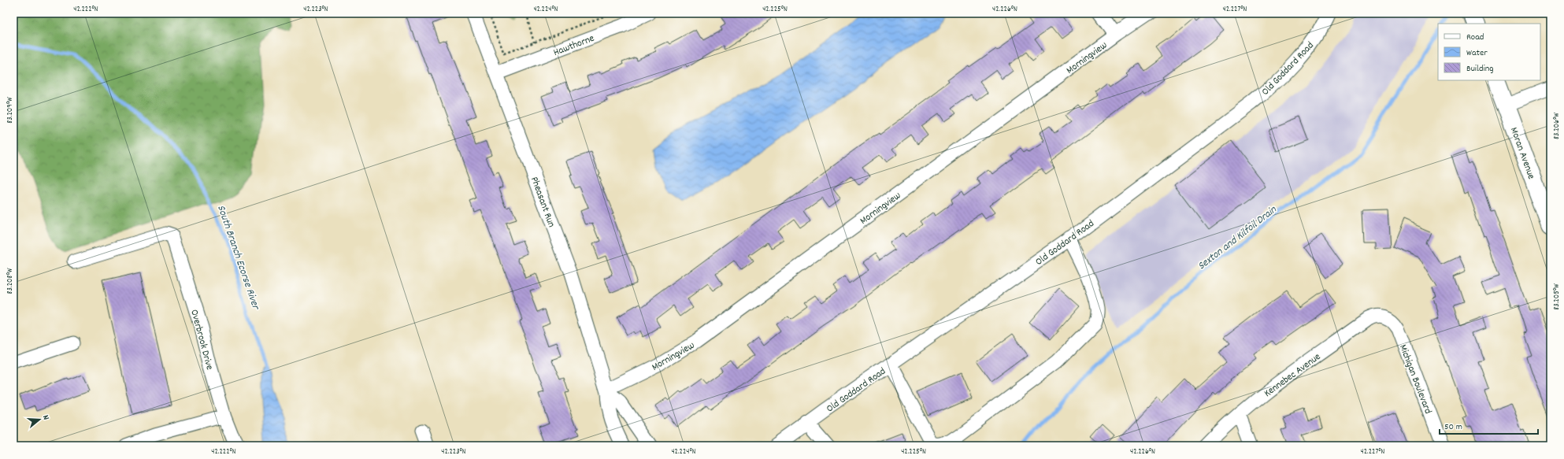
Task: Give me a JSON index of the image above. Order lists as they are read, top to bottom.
{
  "streets": {
    "main road": ["Moran Avenue"],
    "street": [
      "Hawthorne",
      "Morningview",
      "Old Goddard Road",
      "Pheasant Run",
      "Overbrook Drive",
      "Kennebec Avenue",
      "Michigan Boulevard"
    ]
  },
  "crossings": [
    ["Hawthorne", "Pheasant Run"],
    ["Morningview", "Pheasant Run"],
    ["Kennebec Avenue", "Michigan Boulevard"]
  ],
  "water": ["Sexton and Kilfoil Drain", "South Branch Ecorse River"],
  "legend": ["Road", "Water", "Building"],
  "scale_bar": "50 m",
  "north": "right",
  "coordinates": [
    "42.222°N",
    "42.223°N",
    "42.224°N",
    "42.225°N",
    "42.226°N",
    "42.227°N",
    "83.209°W",
    "83.206°W",
    "83.208°W",
    "83.205°W"
  ]
}
